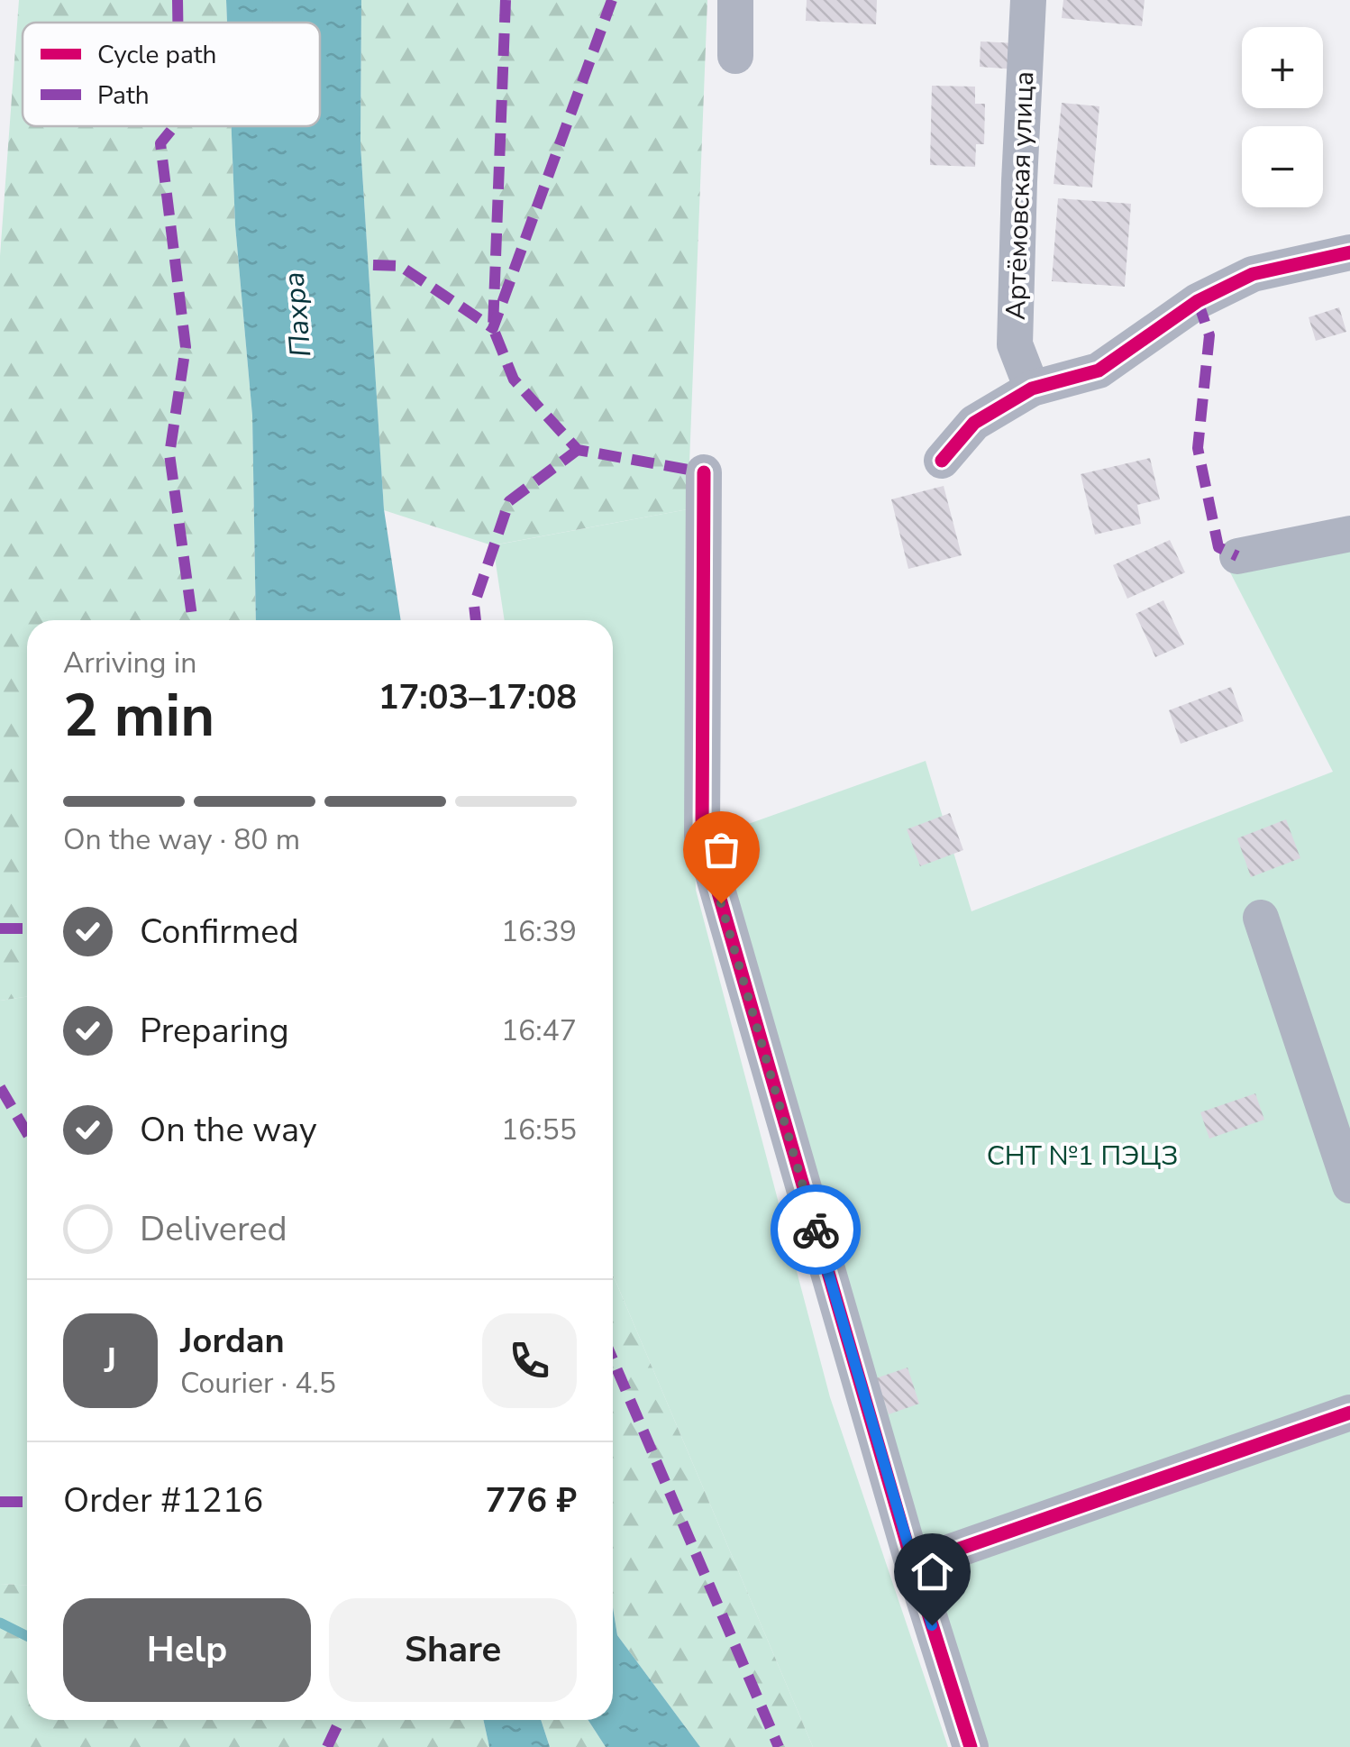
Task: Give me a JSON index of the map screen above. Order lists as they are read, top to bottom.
{
  "streets": {
    "street": ["Артёмовская улица"]
  },
  "water": ["Пахра"],
  "parks": ["СНТ №1 ПЭЦЗ"],
  "legend": ["Cycle path", "Path"],
  "page": {
    "map_buttons": ["+", "−"],
    "heading": ["2 min", "Arriving in", "17:03–17:08"],
    "panel": [
      "Jordan",
      "Courier · 4.5",
      "Order #1216",
      "776 ₽"
    ],
    "bar": "On the way · 80 m",
    "list": [
      ["Confirmed", "16:39"],
      ["Preparing", "16:47"],
      ["On the way", "16:55"],
      "Delivered"
    ],
    "round": "J",
    "buttons": ["Help", "Share"]
  }
}
